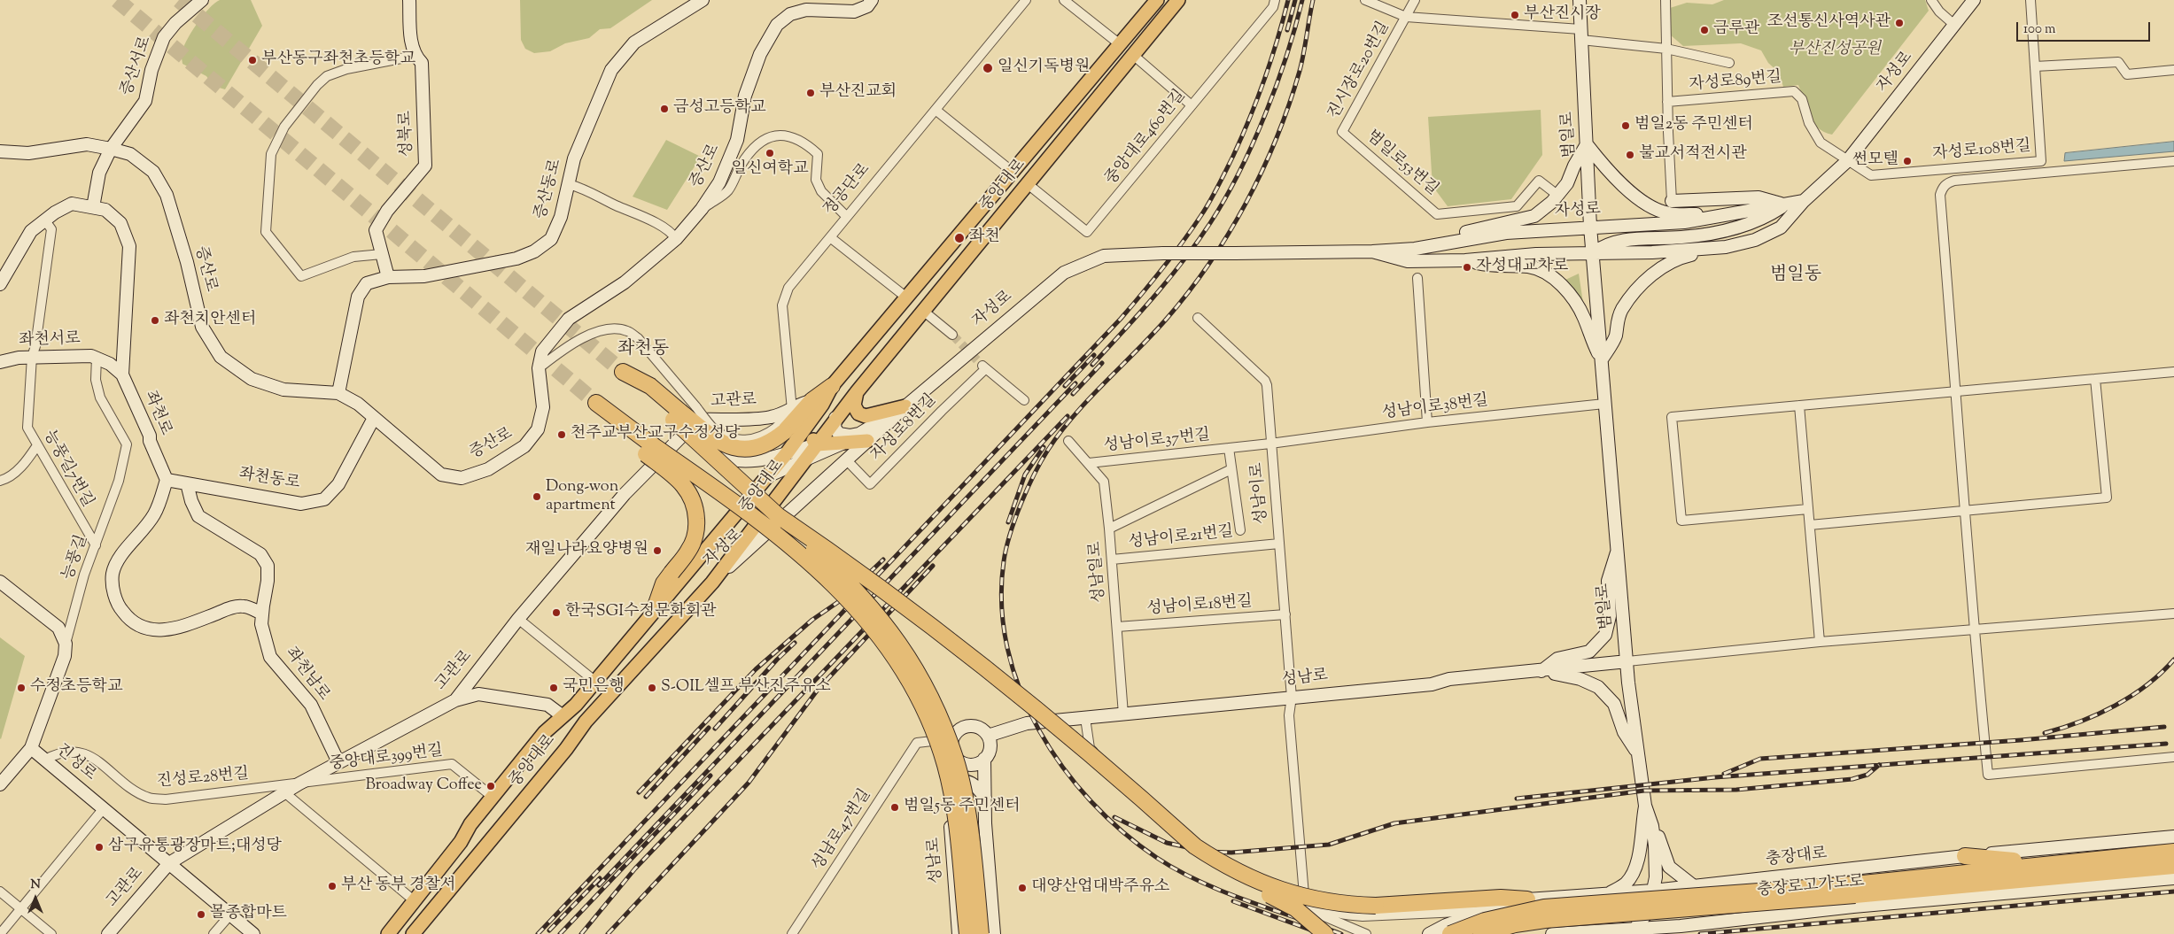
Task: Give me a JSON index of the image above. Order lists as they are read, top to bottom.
{
  "streets": {
    "highway": ["충장로고가도로"],
    "main road": [
      "증산서로",
      "자성로",
      "성북로",
      "범일로",
      "증산로",
      "중앙대로",
      "증산동로",
      "좌천서로",
      "고관로",
      "좌천로",
      "좌천동로",
      "좌천남로",
      "성남로",
      "진성로",
      "충장대로"
    ],
    "street": [
      "진시장로20번길",
      "자성로89번길",
      "중앙대로460번길",
      "자성로108번길",
      "범일로53번길",
      "정공단로",
      "성남이로38번길",
      "자성로8번길",
      "성남이로37번길",
      "능풍길7번길",
      "성남이로",
      "성남이로21번길",
      "능풍길",
      "성남일로",
      "성남이로18번길",
      "중앙대로399번길",
      "진성로28번길",
      "성남로47번길"
    ]
  },
  "crossings": [
    ["증산서로", "증산로"],
    ["진시장로20번길", "범일로53번길"],
    ["자성로", "자성로89번길"],
    ["자성로", "범일로"],
    ["자성로", "자성로108번길"],
    ["자성로", "중앙대로"],
    ["자성로", "자성로8번길"],
    ["자성로89번길", "자성로108번길"],
    ["성북로", "증산동로"],
    ["범일로", "성남이로38번길"],
    ["범일로", "성남로"],
    ["중앙대로460번길", "중앙대로"],
    ["증산로", "증산동로"],
    ["증산로", "좌천동로"],
    ["중앙대로", "정공단로"],
    ["중앙대로", "고관로"],
    ["중앙대로", "중앙대로399번길"],
    ["정공단로", "고관로"],
    ["좌천서로", "좌천로"],
    ["좌천서로", "능풍길7번길"],
    ["좌천서로", "능풍길"],
    ["고관로", "좌천남로"],
    ["고관로", "중앙대로399번길"],
    ["고관로", "진성로"],
    ["고관로", "진성로28번길"],
    ["성남이로38번길", "성남이로37번길"],
    ["성남이로38번길", "성남이로"],
    ["좌천로", "능풍길7번길"],
    ["좌천로", "좌천동로"],
    ["성남이로37번길", "성남이로"],
    ["성남이로37번길", "성남일로"],
    ["능풍길7번길", "능풍길"],
    ["좌천동로", "좌천남로"],
    ["성남이로", "성남이로21번길"],
    ["성남이로", "성남이로18번길"],
    ["성남이로", "성남로"],
    ["성남이로21번길", "성남일로"],
    ["능풍길", "진성로"],
    ["성남일로", "성남이로18번길"],
    ["성남일로", "성남로"],
    ["성남로", "성남로47번길"],
    ["중앙대로399번길", "진성로28번길"],
    ["진성로", "진성로28번길"]
  ],
  "districts": ["범일동", "좌천동"],
  "parks": ["부산진성공원"],
  "places": [
    "부산진시장",
    "조선통신사역사관",
    "금루관",
    "부산동구좌천초등학교",
    "일신기독병원",
    "부산진교회",
    "금성고등학교",
    "범일2동 주민센터",
    "일신여학교",
    "불교서적전시관",
    "썬모텔",
    "좌천",
    "자성대교차로",
    "좌천치안센터",
    "천주교부산교구수정성당",
    "Dong-won apartment",
    "재일나라요양병원",
    "한국SGI수정문화회관",
    "수정초등학교",
    "국민은행",
    "S-OIL셀프 부산진주유소",
    "Broadway Coffee",
    "범일5동 주민센터",
    "삼구유통광장마트;대성당",
    "부산 동부 경찰서",
    "대양산업대박주유소",
    "몰종합마트"
  ],
  "scale_bar": "100 m",
  "north": "top"
}
